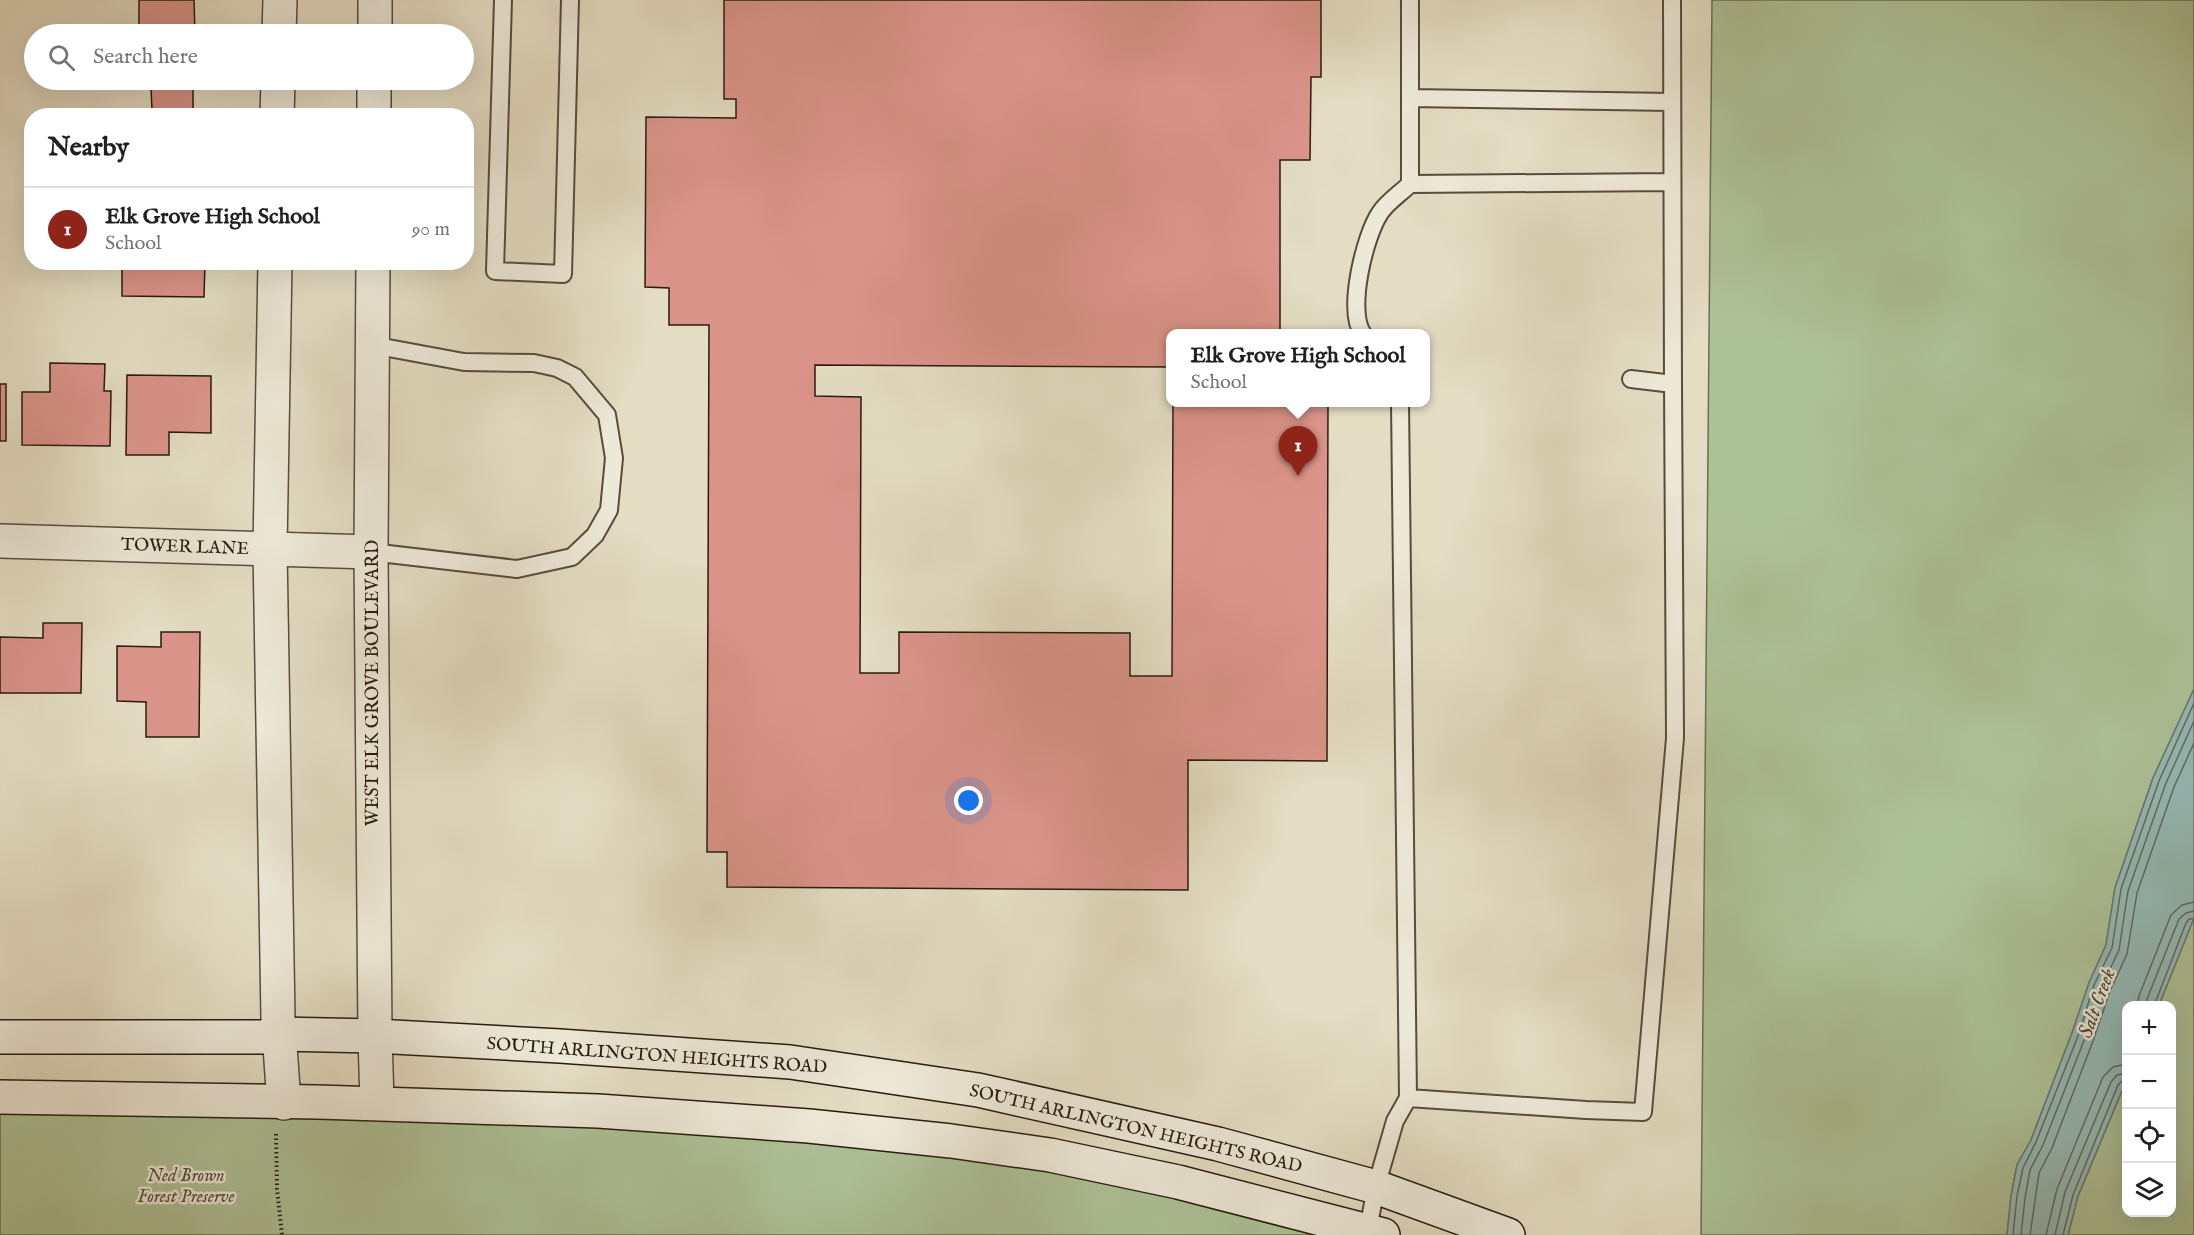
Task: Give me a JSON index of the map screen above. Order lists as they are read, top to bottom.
{
  "streets": {
    "main road": ["TOWER LANE", "WEST ELK GROVE BOULEVARD", "SOUTH ARLINGTON HEIGHTS ROAD"]
  },
  "crossings": [
    ["TOWER LANE", "WEST ELK GROVE BOULEVARD"],
    ["WEST ELK GROVE BOULEVARD", "SOUTH ARLINGTON HEIGHTS ROAD"]
  ],
  "water": ["Salt Creek"],
  "parks": ["Ned Brown Forest Preserve"],
  "page": {
    "search": "Search here",
    "heading": "Nearby",
    "list": [
      {
        "mark": "1",
        "name": "Elk Grove High School",
        "note": "School",
        "value": "90 m"
      }
    ],
    "popup": ["Elk Grove High School", "School"],
    "pins": "1",
    "map_buttons": ["+", "−"]
  }
}
